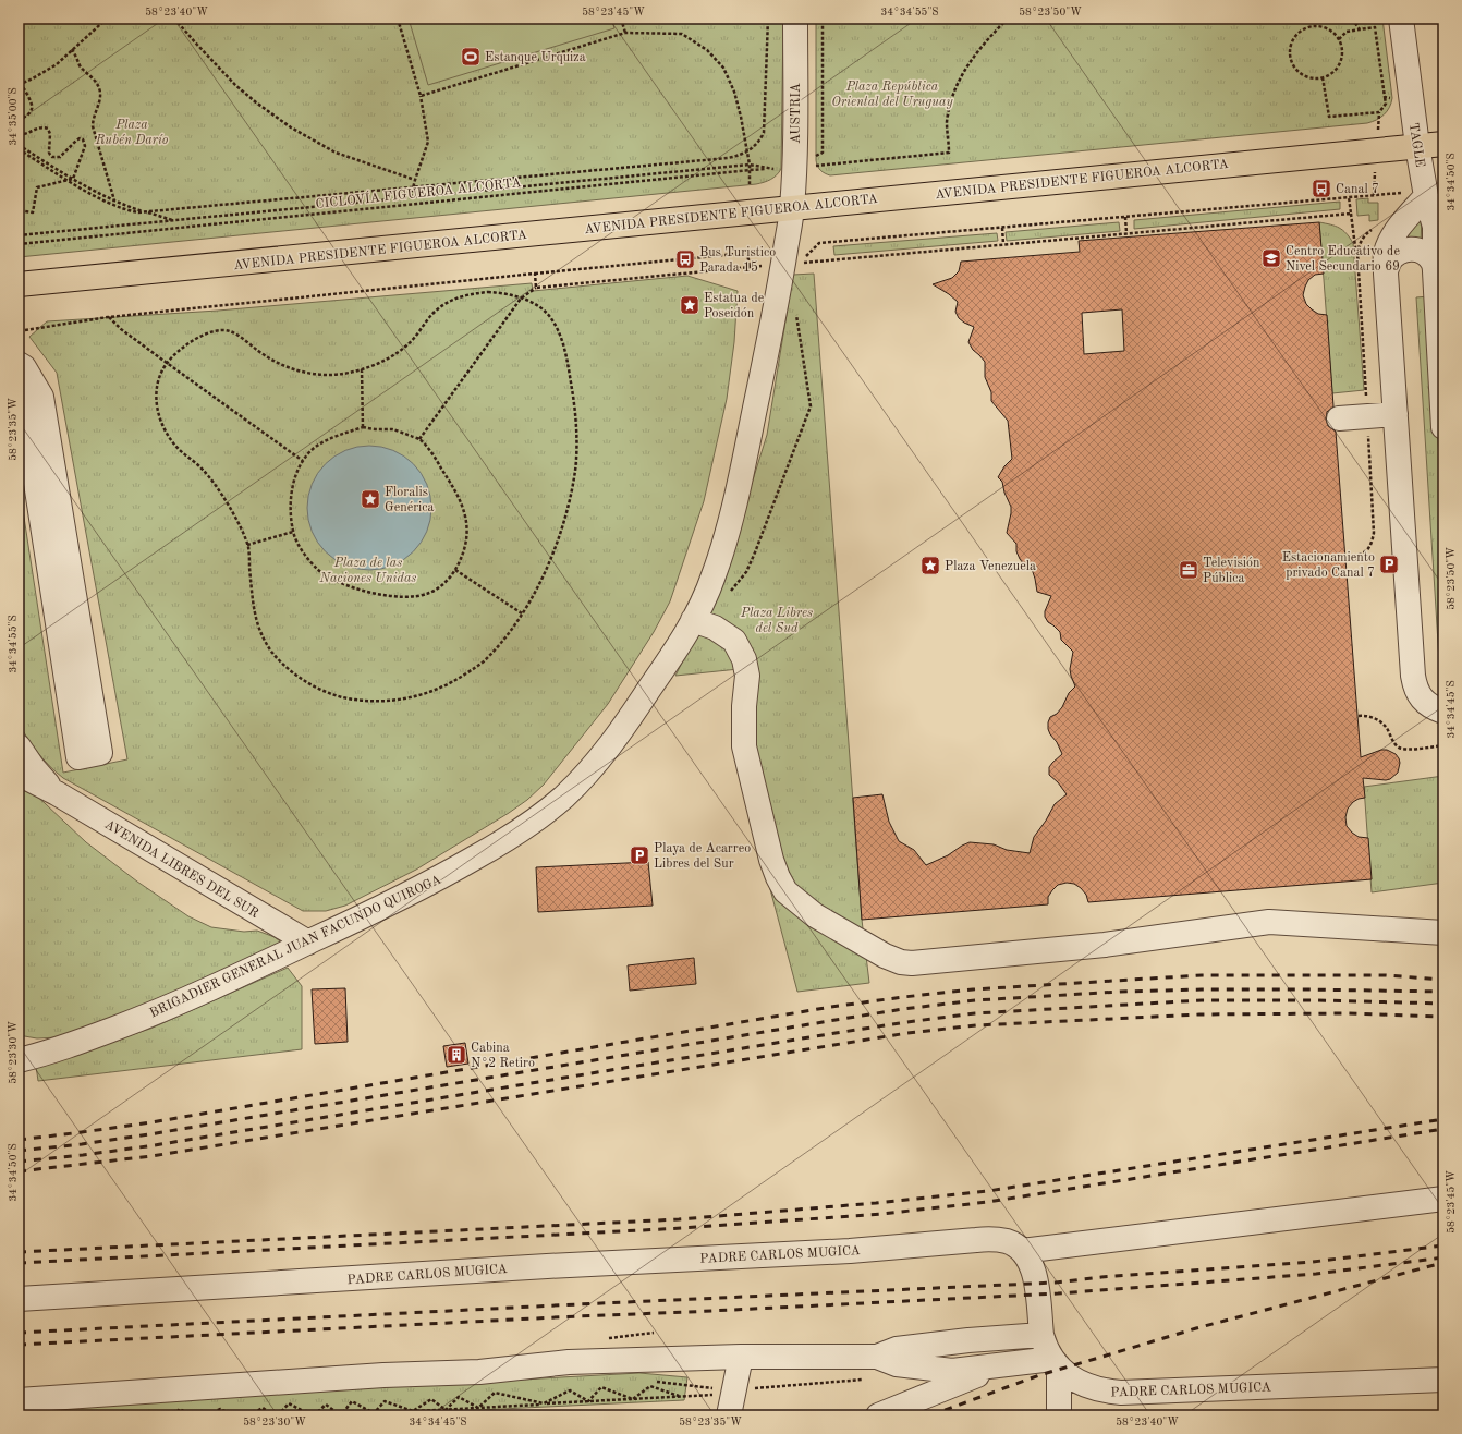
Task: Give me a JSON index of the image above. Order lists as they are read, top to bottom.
{
  "streets": {
    "main road": ["AVENIDA PRESIDENTE FIGUEROA ALCORTA"],
    "street": [
      "AUSTRIA",
      "TAGLE",
      "AVENIDA LIBRES DEL SUR",
      "BRIGADIER GENERAL JUAN FACUNDO QUIROGA",
      "PADRE CARLOS MUGICA"
    ],
    "path": ["CICLOVÍA FIGUEROA ALCORTA"]
  },
  "crossings": [
    ["AUSTRIA", "AVENIDA PRESIDENTE FIGUEROA ALCORTA"],
    ["AUSTRIA", "CICLOVÍA FIGUEROA ALCORTA"],
    ["AUSTRIA", "BRIGADIER GENERAL JUAN FACUNDO QUIROGA"],
    ["TAGLE", "AVENIDA PRESIDENTE FIGUEROA ALCORTA"],
    ["AVENIDA PRESIDENTE FIGUEROA ALCORTA", "BRIGADIER GENERAL JUAN FACUNDO QUIROGA"],
    ["AVENIDA LIBRES DEL SUR", "BRIGADIER GENERAL JUAN FACUNDO QUIROGA"]
  ],
  "parks": [
    "Plaza República Oriental del Uruguay",
    "Plaza Rubén Darío",
    "Plaza de las Naciones Unidas",
    "Plaza Libres del Sud"
  ],
  "places": {
    "sports": ["Estanque Urquiza"],
    "bus stop": ["Canal 7", "Bus Turistico Parada 15"],
    "school or university": ["Centro Educativo de Nivel Secundario 69"],
    "place": ["Estatua de Poseidón", "Floralis Genérica", "Plaza Venezuela"],
    "parking": ["Estacionamiento privado Canal 7", "Playa de Acarreo Libres del Sur"],
    "office": ["Televisión Pública"],
    "building": ["Cabina N°2 Retiro"]
  },
  "coordinates": [
    "58°23'40\"W",
    "58°23'45\"W",
    "34°34'55\"S",
    "58°23'50\"W",
    "34°35'00\"S",
    "34°34'50\"S",
    "58°23'35\"W",
    "34°34'45\"S",
    "58°23'30\"W"
  ]
}
